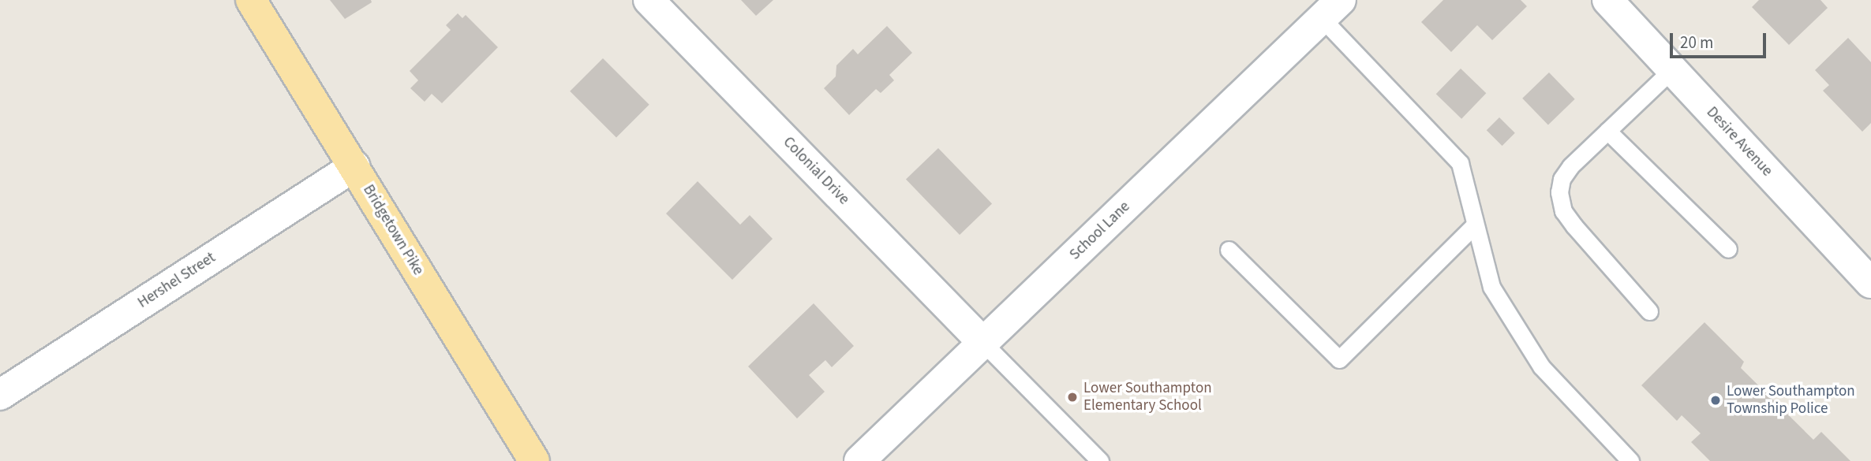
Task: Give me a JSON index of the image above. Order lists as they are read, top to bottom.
{
  "streets": {
    "main road": ["Bridgetown Pike"],
    "street": [
      "Desire Avenue",
      "Colonial Drive",
      "School Lane",
      "Hershel Street"
    ]
  },
  "crossings": [
    ["Colonial Drive", "School Lane"],
    ["Bridgetown Pike", "Hershel Street"]
  ],
  "places": ["Lower Southampton Elementary School", "Lower Southampton Township Police"],
  "scale_bar": "20 m"
}
